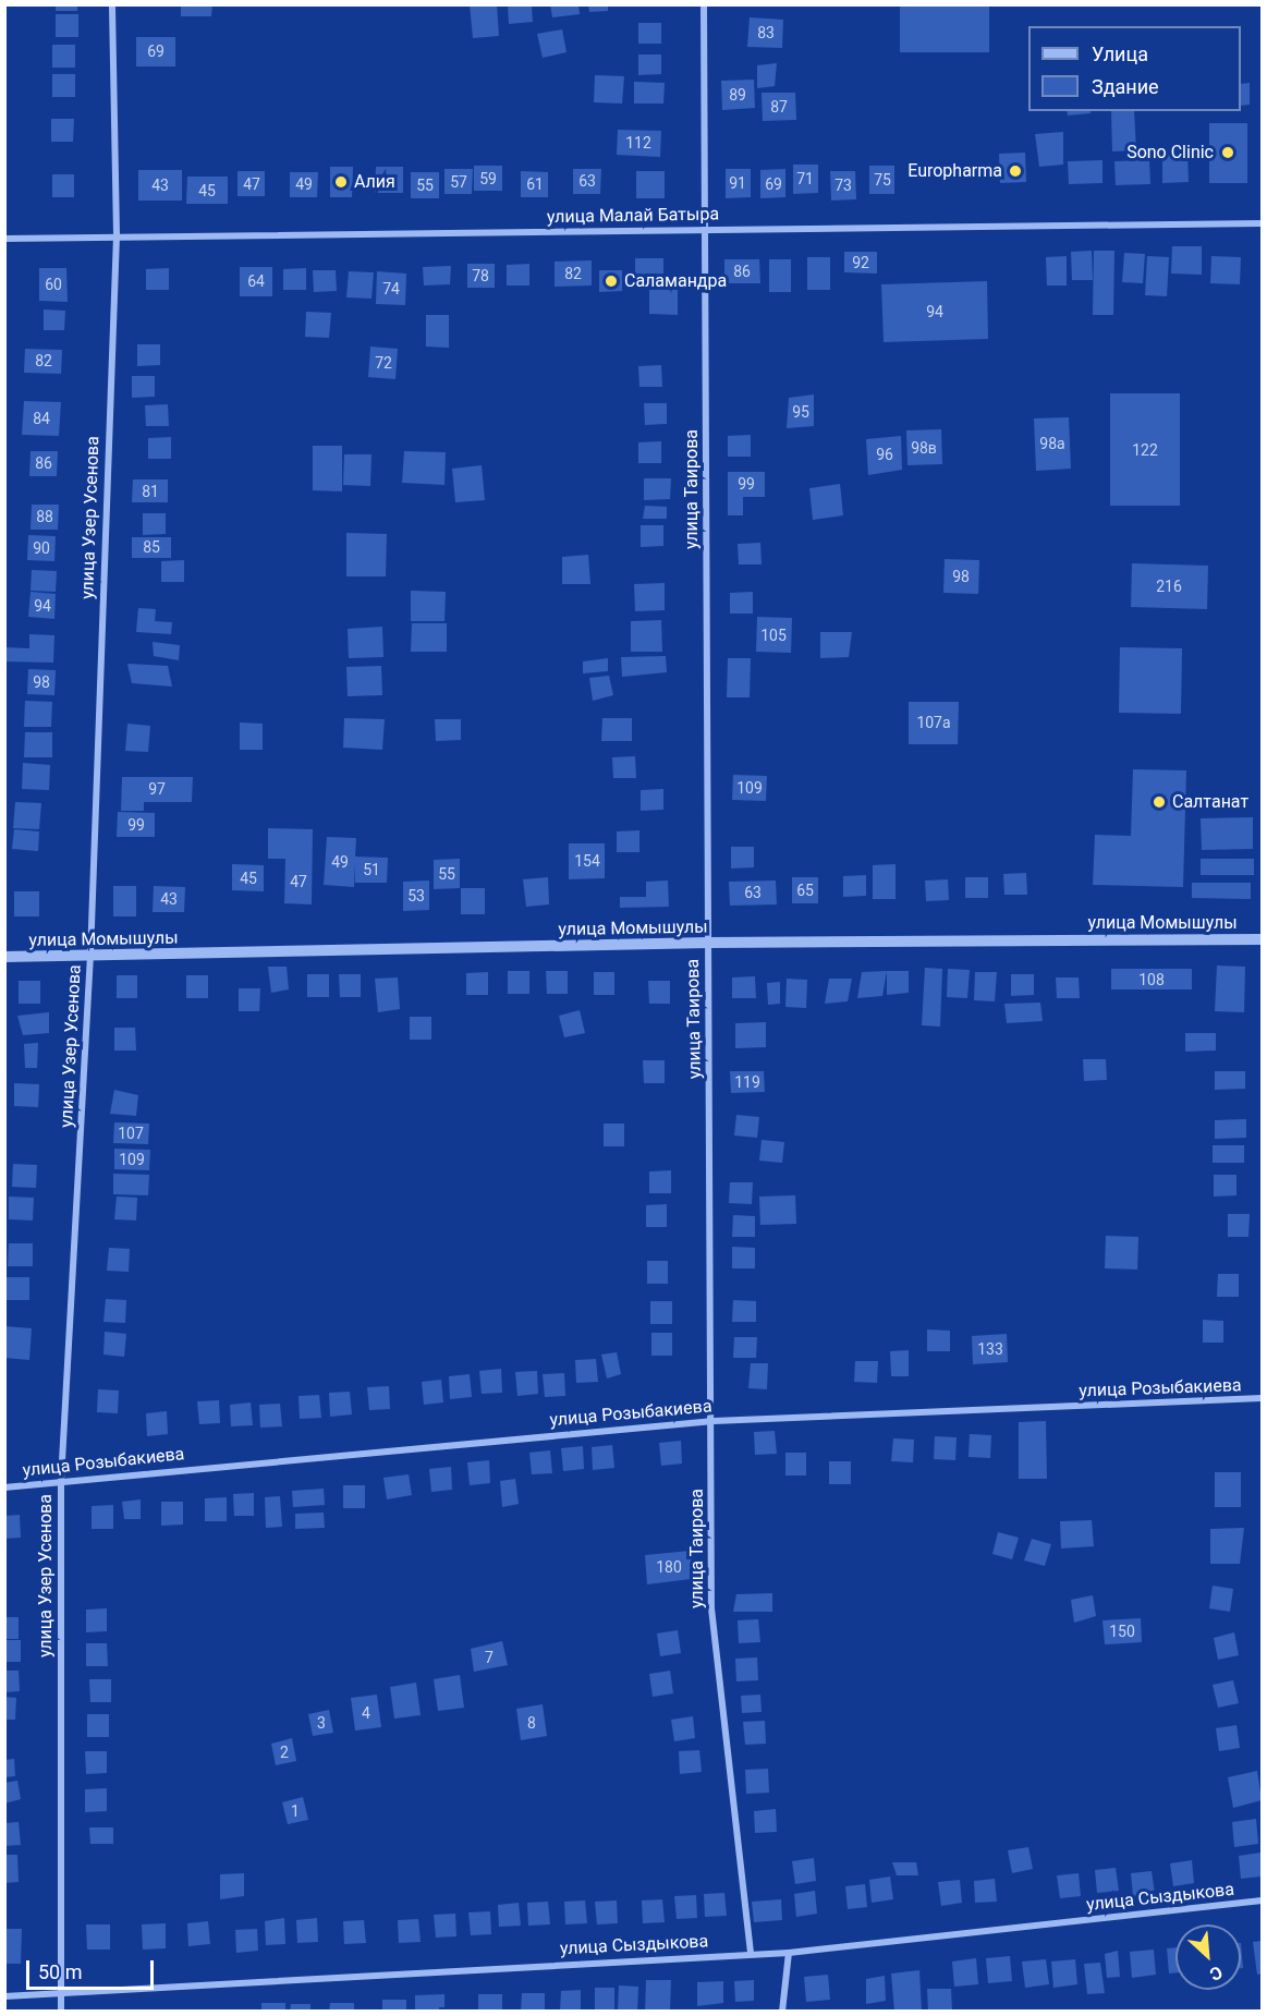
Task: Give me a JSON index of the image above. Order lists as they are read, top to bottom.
{
  "streets": {
    "street": [
      "улица Малай Батыра",
      "улица Таирова",
      "улица Узер Усенова",
      "улица Момышулы",
      "улица Розыбакиева",
      "улица Сыздыкова"
    ]
  },
  "crossings": [
    ["улица Малай Батыра", "улица Таирова"],
    ["улица Малай Батыра", "улица Узер Усенова"],
    ["улица Таирова", "улица Момышулы"],
    ["улица Таирова", "улица Розыбакиева"],
    ["улица Таирова", "улица Сыздыкова"],
    ["улица Узер Усенова", "улица Момышулы"],
    ["улица Узер Усенова", "улица Розыбакиева"],
    ["улица Узер Усенова", "улица Сыздыкова"]
  ],
  "places": [
    "Sono Clinic",
    "Europharma",
    "Алия",
    "Саламандра",
    "Салтанат"
  ],
  "house_numbers": [
    "83",
    "69",
    "89",
    "87",
    "112",
    "59",
    "71",
    "75",
    "63",
    "57",
    "91",
    "47",
    "49",
    "61",
    "69",
    "43",
    "55",
    "73",
    "45",
    "92",
    "86",
    "82",
    "78",
    "64",
    "60",
    "74",
    "94",
    "82",
    "72",
    "95",
    "84",
    "98а",
    "98в",
    "122",
    "96",
    "86",
    "99",
    "81",
    "88",
    "85",
    "90",
    "98",
    "216",
    "94",
    "105",
    "98",
    "107а",
    "109",
    "97",
    "99",
    "154",
    "49",
    "51",
    "55",
    "45",
    "47",
    "65",
    "63",
    "53",
    "43",
    "108",
    "119",
    "107",
    "109",
    "133",
    "180",
    "150",
    "7",
    "4",
    "3",
    "8",
    "2",
    "1"
  ],
  "legend": ["Улица", "Здание"],
  "scale_bar": "50 m",
  "north": "bottom right"
}
